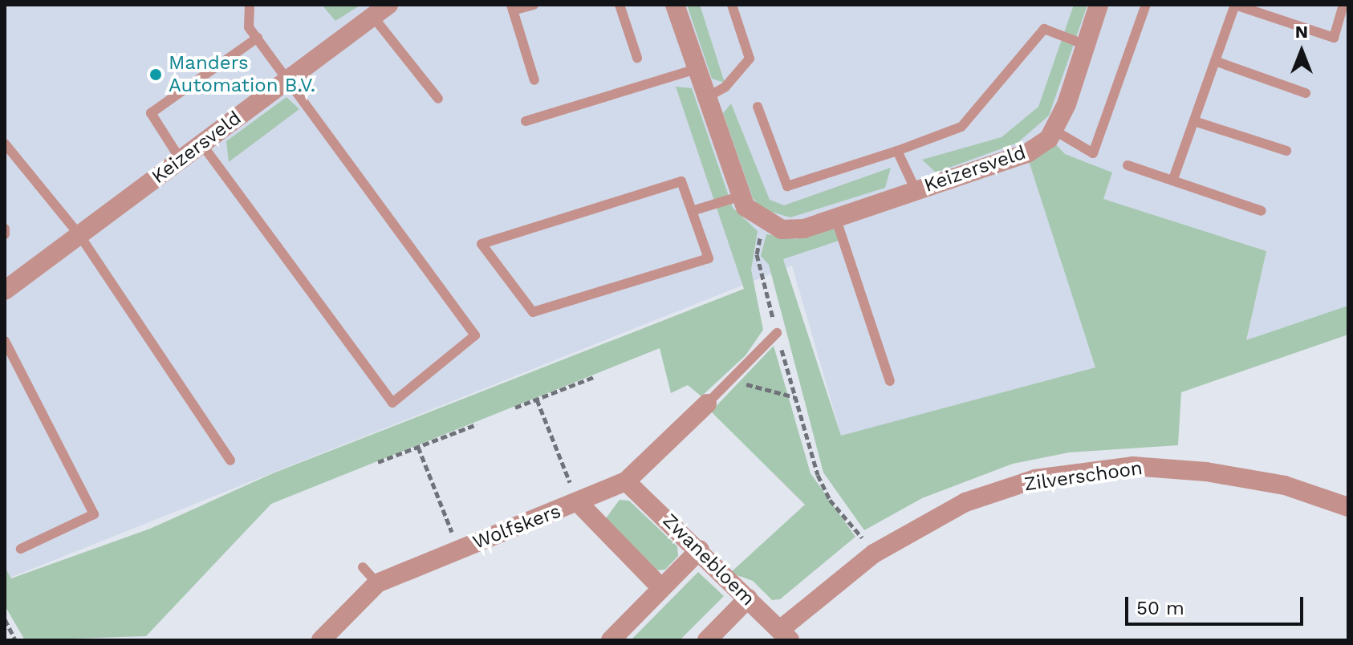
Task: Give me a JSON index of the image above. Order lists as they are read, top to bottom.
{
  "streets": {
    "street": [
      "Keizersveld",
      "Zilverschoon",
      "Wolfskers",
      "Zwanebloem"
    ]
  },
  "crossings": [
    ["Zilverschoon", "Zwanebloem"],
    ["Wolfskers", "Zwanebloem"]
  ],
  "places": ["Manders Automation B.V."],
  "scale_bar": "50 m",
  "north": "top"
}
